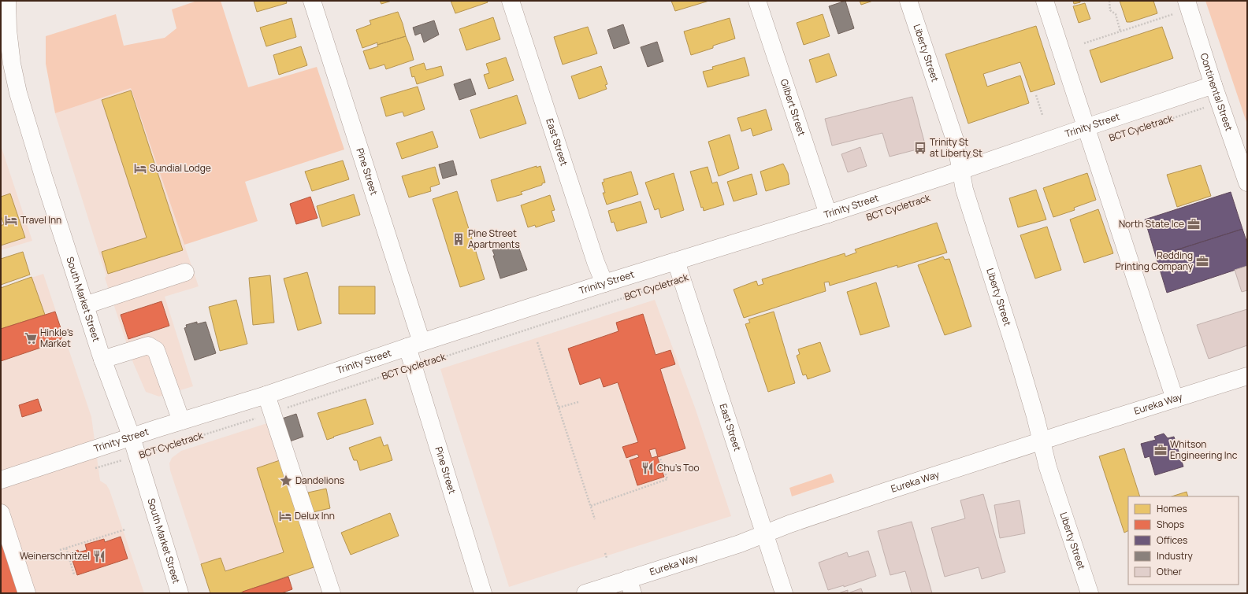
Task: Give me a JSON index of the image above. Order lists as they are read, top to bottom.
{
  "streets": {
    "street": [
      "Liberty Street",
      "Continental Street",
      "Gilbert Street",
      "Trinity Street",
      "East Street",
      "Pine Street",
      "South Market Street",
      "Eureka Way"
    ],
    "path": ["BCT Cycletrack"]
  },
  "crossings": [
    ["Liberty Street", "Trinity Street"],
    ["Liberty Street", "Eureka Way"],
    ["Continental Street", "Trinity Street"],
    ["Continental Street", "BCT Cycletrack"],
    ["Gilbert Street", "Trinity Street"],
    ["Trinity Street", "East Street"],
    ["Trinity Street", "Pine Street"],
    ["Trinity Street", "South Market Street"],
    ["BCT Cycletrack", "East Street"],
    ["BCT Cycletrack", "Pine Street"],
    ["BCT Cycletrack", "South Market Street"],
    ["East Street", "Eureka Way"]
  ],
  "places": {
    "bus stop": ["Trinity St at Liberty St"],
    "hotel": ["Sundial Lodge", "Travel Inn", "Delux Inn"],
    "office": ["North State Ice", "Redding Printing Company", "Whitson Engineering Inc"],
    "building": ["Pine Street Apartments"],
    "supermarket": ["Hinkle's Market"],
    "restaurant": ["Chu's Too", "Weinerschnitzel"],
    "place": ["Dandelions"]
  },
  "legend": [
    "Homes",
    "Shops",
    "Offices",
    "Industry",
    "Other"
  ]
}
